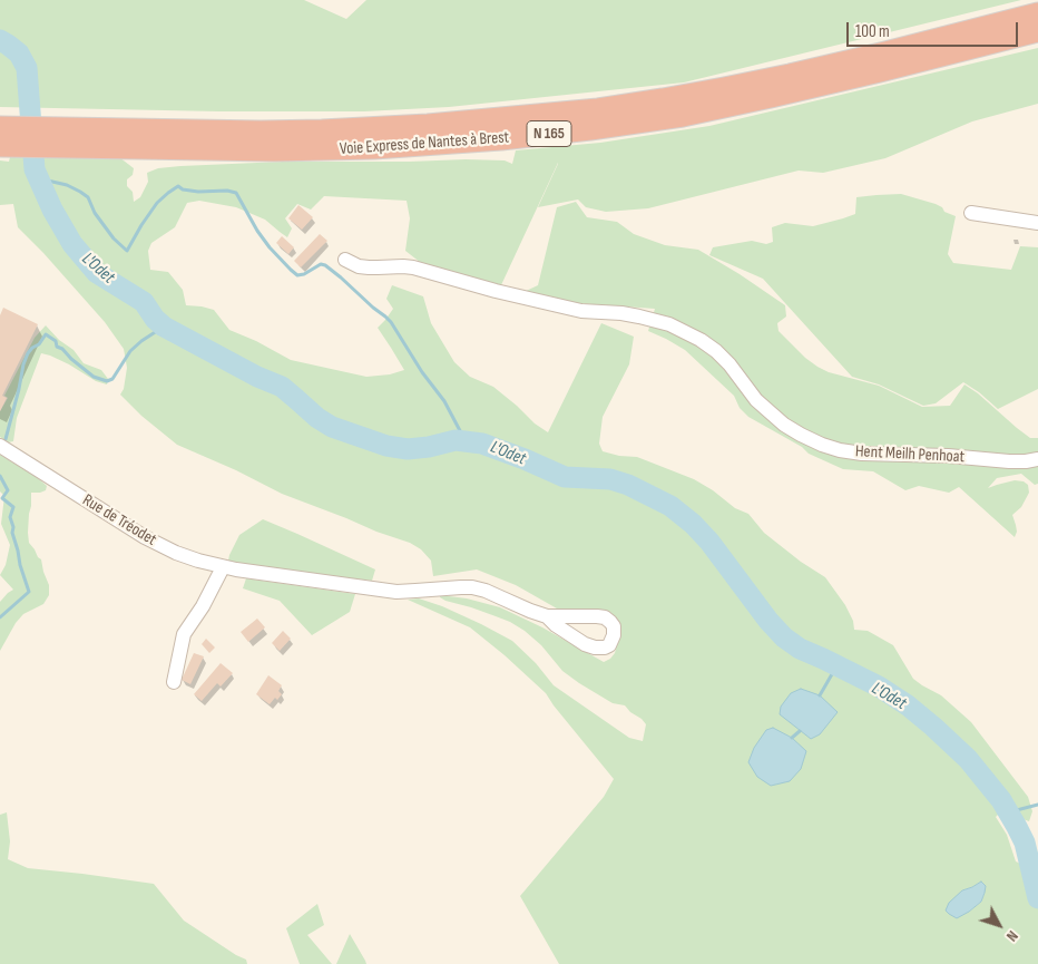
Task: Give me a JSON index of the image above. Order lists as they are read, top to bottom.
{
  "streets": {
    "highway": ["N 165", "Voie Express de Nantes à Brest"],
    "street": ["Hent Meilh Penhoat", "Rue de Tréodet"]
  },
  "water": ["L'Odet"],
  "scale_bar": "100 m",
  "north": "bottom right"
}
